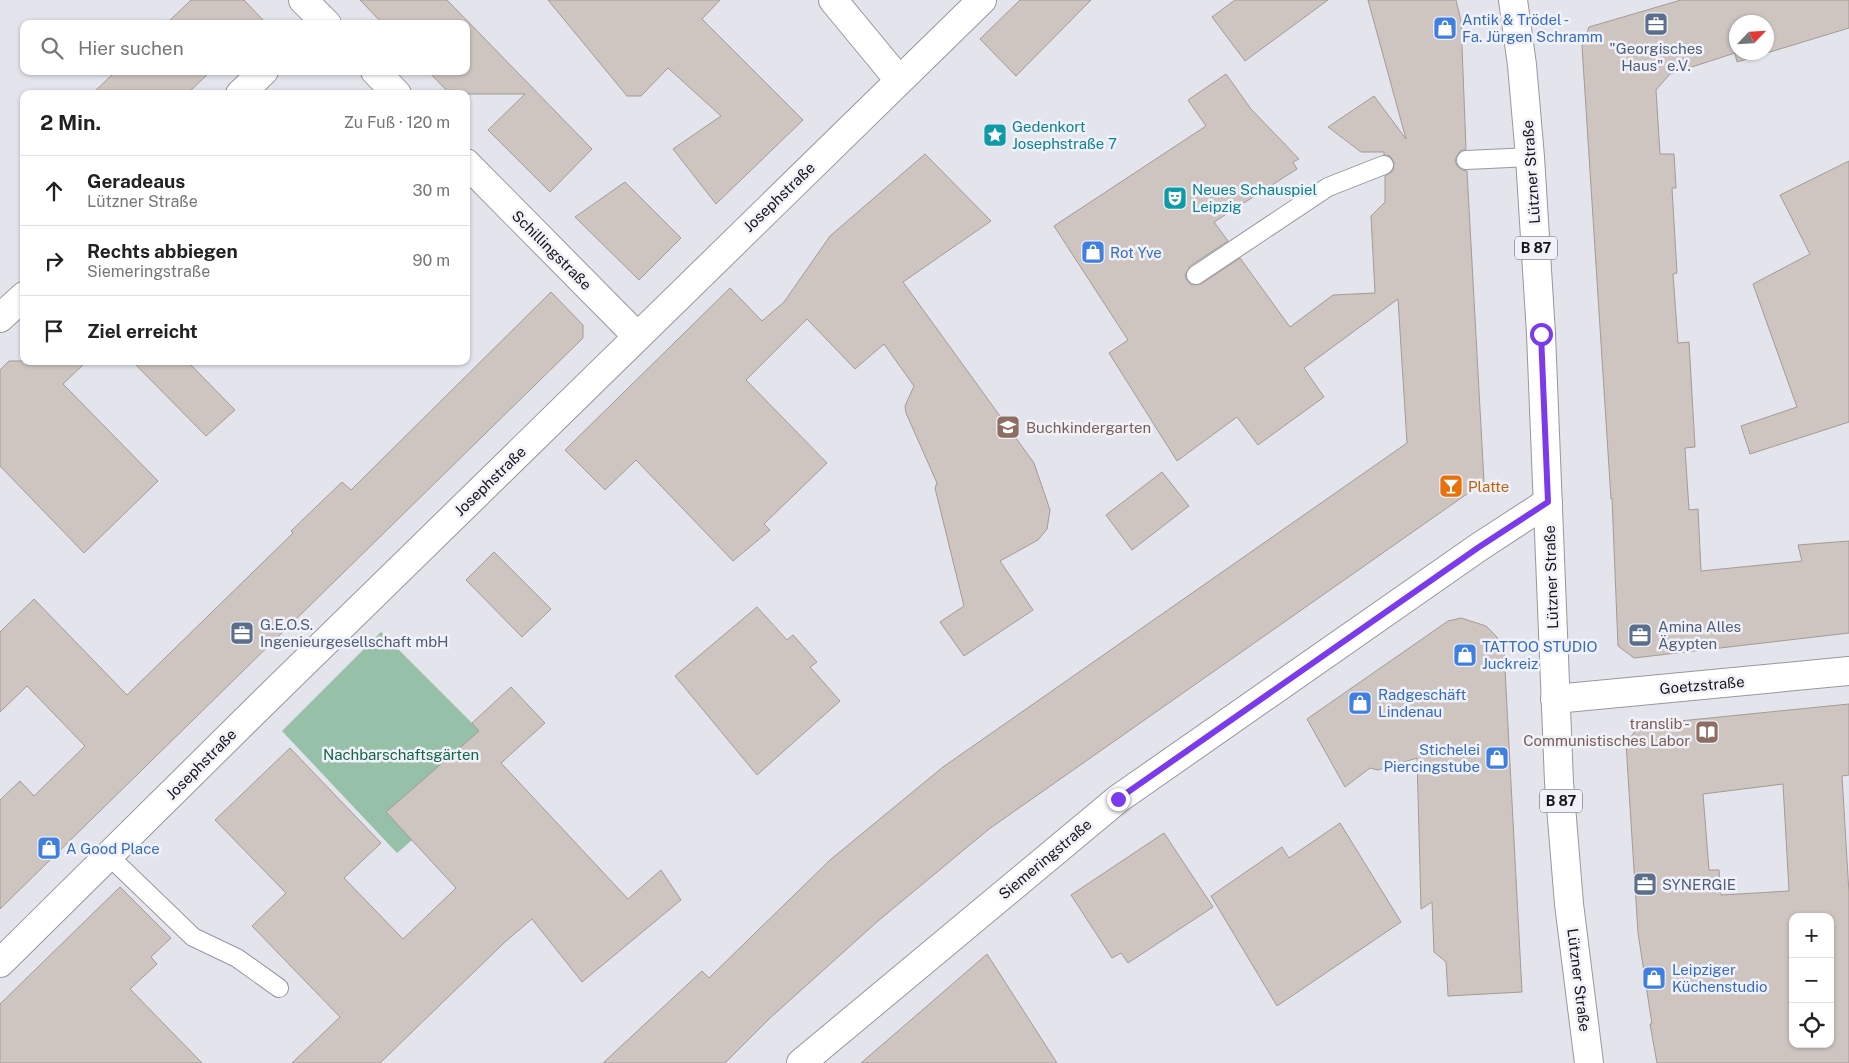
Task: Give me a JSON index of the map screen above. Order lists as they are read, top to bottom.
{
  "streets": {
    "street": [
      "Lützner Straße",
      "Josephstraße",
      "B 87",
      "Schillingstraße",
      "Goetzstraße",
      "Siemeringstraße"
    ]
  },
  "crossings": [
    ["Lützner Straße", "Goetzstraße"],
    ["Lützner Straße", "Siemeringstraße"],
    ["Josephstraße", "Schillingstraße"]
  ],
  "parks": ["Nachbarschaftsgärten"],
  "places": {
    "office": [
      "\"Georgisches Haus\" e.V.",
      "G.E.O.S. Ingenieurgesellschaft mbH",
      "Amina Alles Ägypten",
      "SYNERGIE"
    ],
    "shop": [
      "Antik & Trödel - Fa. Jürgen Schramm",
      "Rot Yve",
      "TATTOO STUDIO Juckreiz",
      "Radgeschäft Lindenau",
      "Stichelei Piercingstube",
      "A Good Place",
      "Leipziger Küchenstudio"
    ],
    "place": ["Gedenkort Josephstraße 7"],
    "theatre": ["Neues Schauspiel Leipzig"],
    "school or university": ["Buchkindergarten"],
    "bar": ["Platte"],
    "library": ["translib - Communistisches Labor"]
  },
  "north": "top right",
  "page": {
    "search": "Hier suchen",
    "heading": ["2 Min.", "Zu Fuß · 120 m"],
    "list": [
      ["Geradeaus", "Lützner Straße", "30 m"],
      ["Rechts abbiegen", "Siemeringstraße", "90 m"],
      "Ziel erreicht"
    ],
    "map_buttons": ["+", "−"]
  }
}
